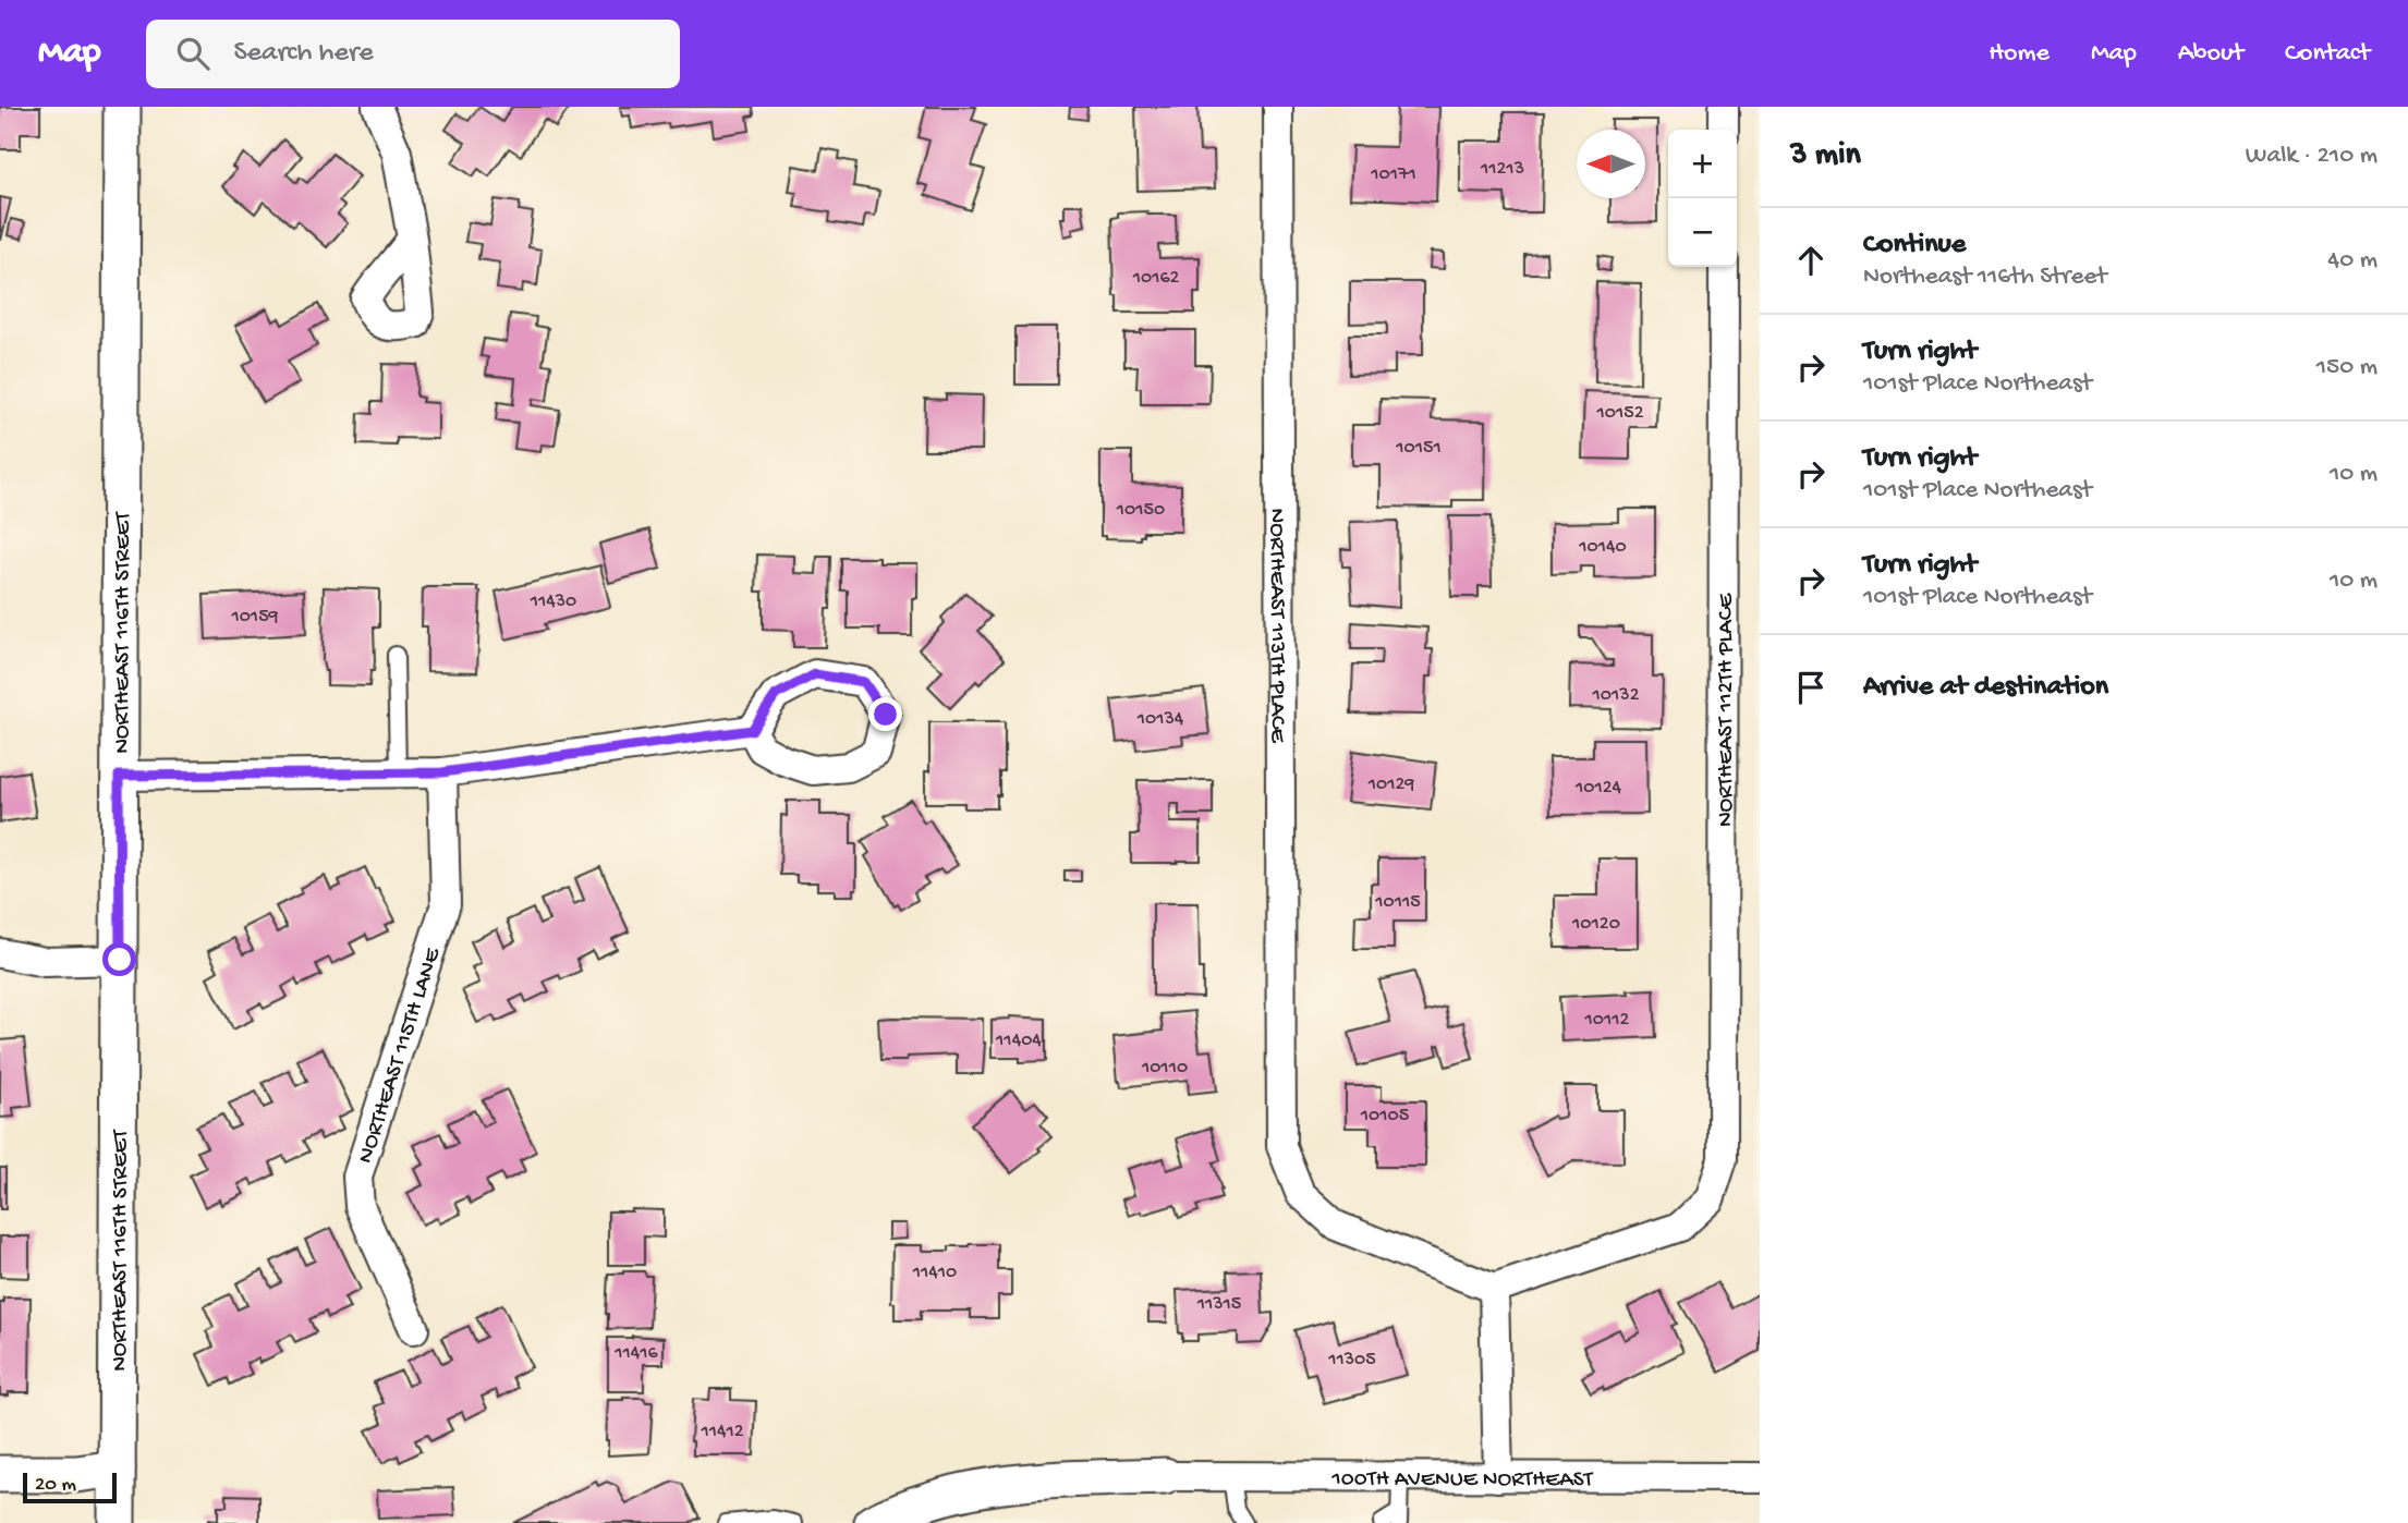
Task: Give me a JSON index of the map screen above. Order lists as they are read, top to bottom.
{
  "streets": {
    "street": [
      "NORTHEAST 113TH PLACE",
      "NORTHEAST 116TH STREET",
      "NORTHEAST 112TH PLACE",
      "NORTHEAST 115TH LANE",
      "100TH AVENUE NORTHEAST"
    ]
  },
  "crossings": [
    ["NORTHEAST 113TH PLACE", "NORTHEAST 112TH PLACE"]
  ],
  "house_numbers": [
    "11213",
    "10171",
    "10162",
    "10152",
    "10151",
    "10150",
    "10140",
    "11430",
    "10159",
    "10132",
    "10134",
    "10129",
    "10124",
    "10115",
    "10120",
    "10112",
    "11404",
    "10110",
    "10105",
    "11410",
    "11315",
    "11416",
    "11305",
    "11412"
  ],
  "scale_bar": "20 m",
  "north": "left",
  "page": {
    "header": "Map",
    "search": "Search here",
    "nav": [
      "Home",
      "Map",
      "About",
      "Contact"
    ],
    "heading": ["3 min", "Walk · 210 m"],
    "map_buttons": ["+", "−"],
    "list": [
      ["Continue", "Northeast 116th Street", "40 m"],
      ["Turn right", "101st Place Northeast", "150 m"],
      ["Turn right", "101st Place Northeast", "10 m"],
      ["Turn right", "101st Place Northeast", "10 m"],
      "Arrive at destination"
    ],
    "scale": "20 m"
  }
}
